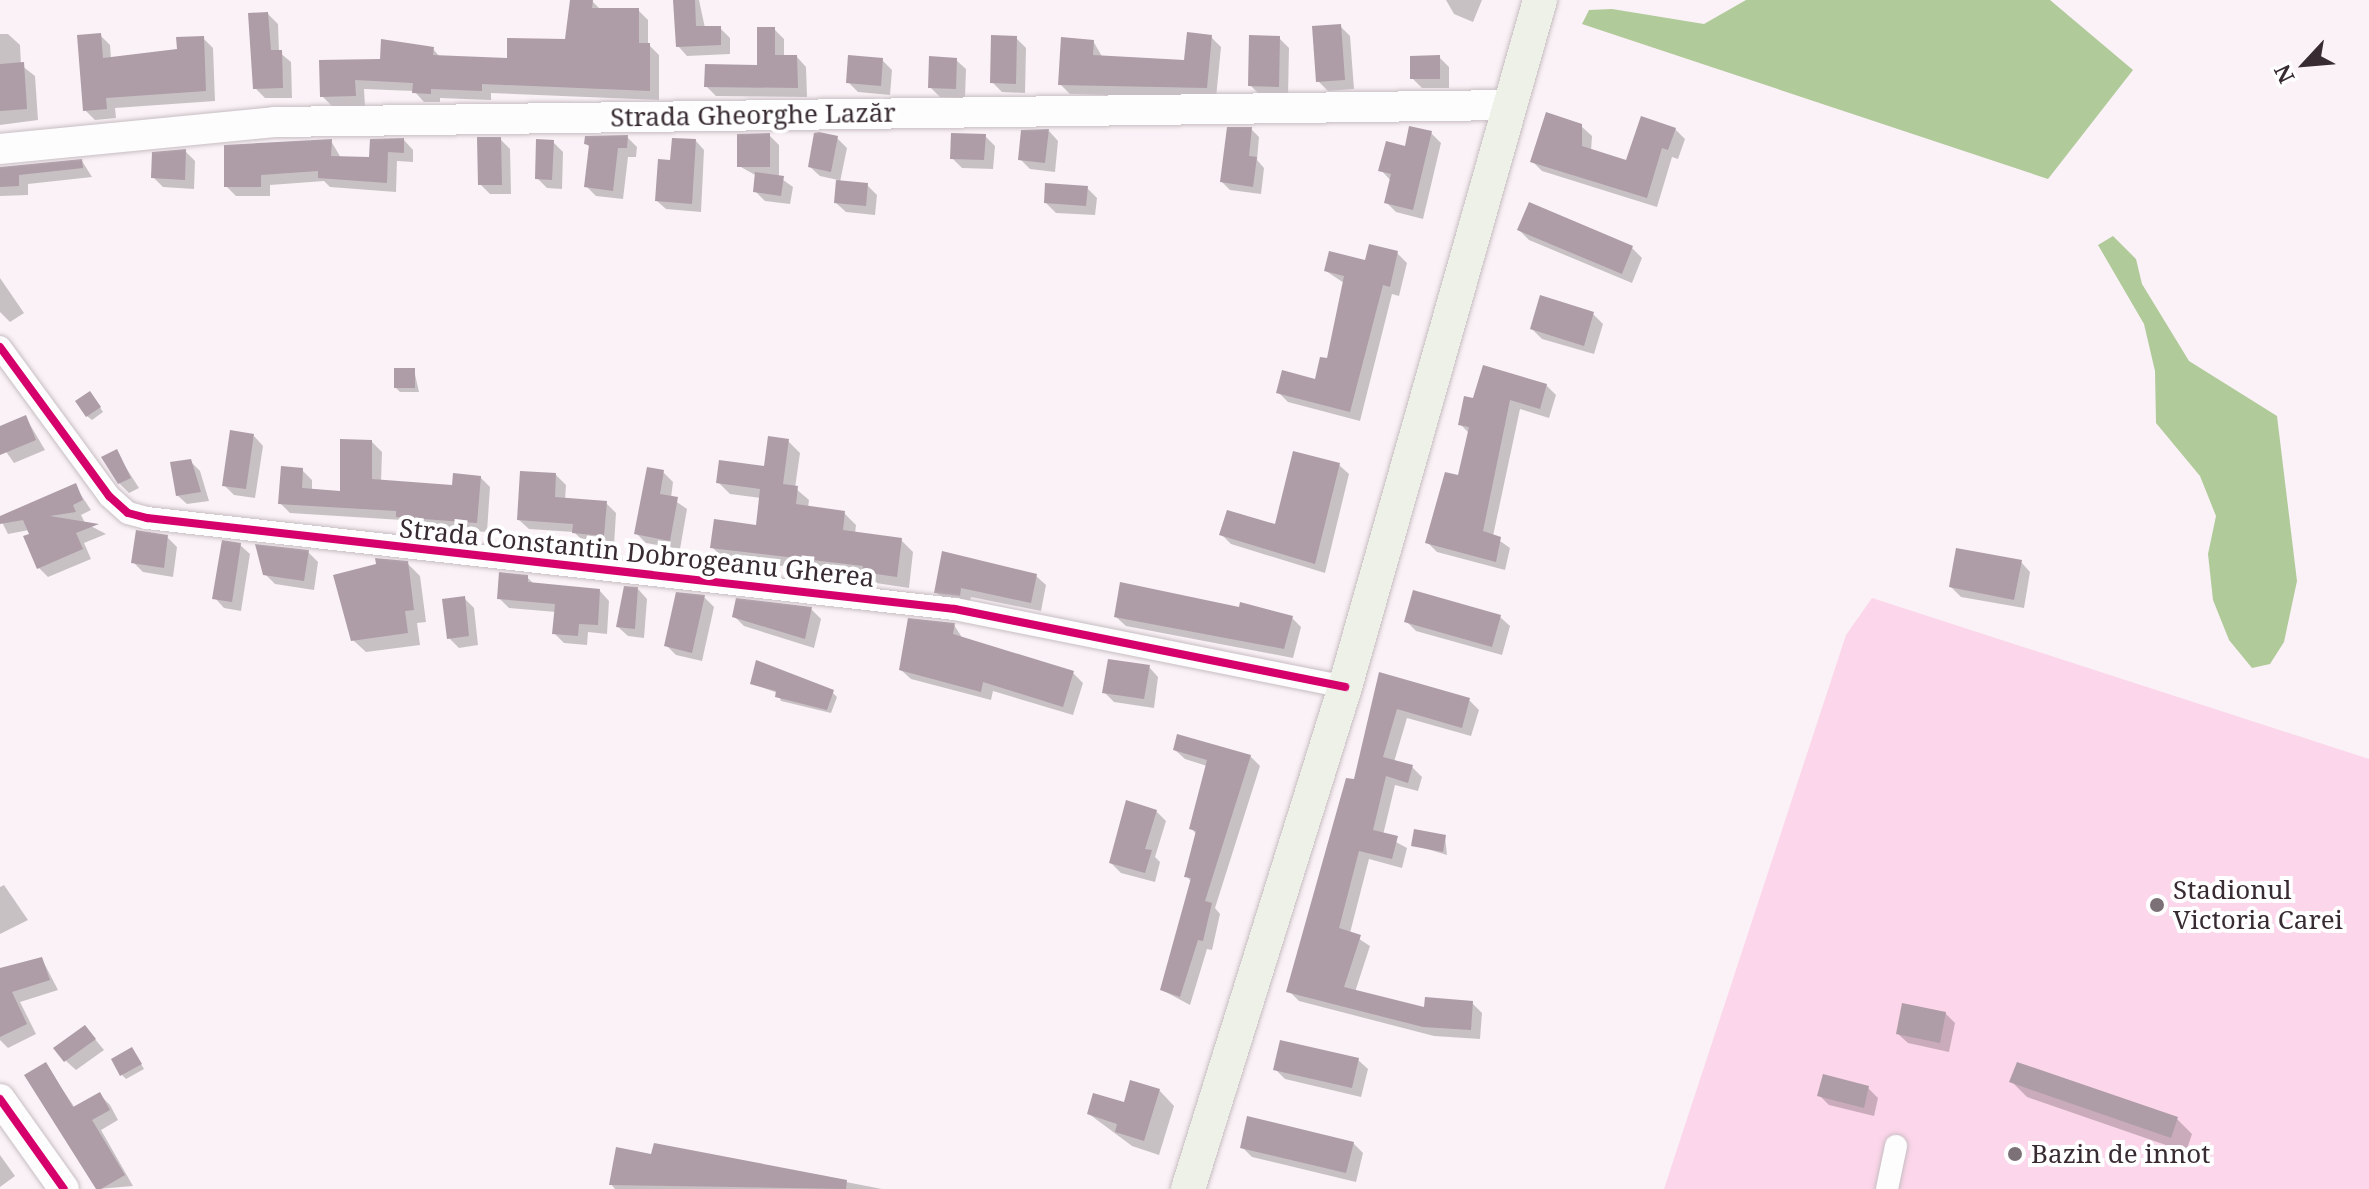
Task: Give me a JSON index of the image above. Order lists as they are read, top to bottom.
{
  "streets": {
    "main road": ["Strada Gheorghe Lazăr"],
    "street": ["Strada Constantin Dobrogeanu Gherea"]
  },
  "places": ["Stadionul Victoria Carei", "Bazin de innot"],
  "north": "bottom left"
}
